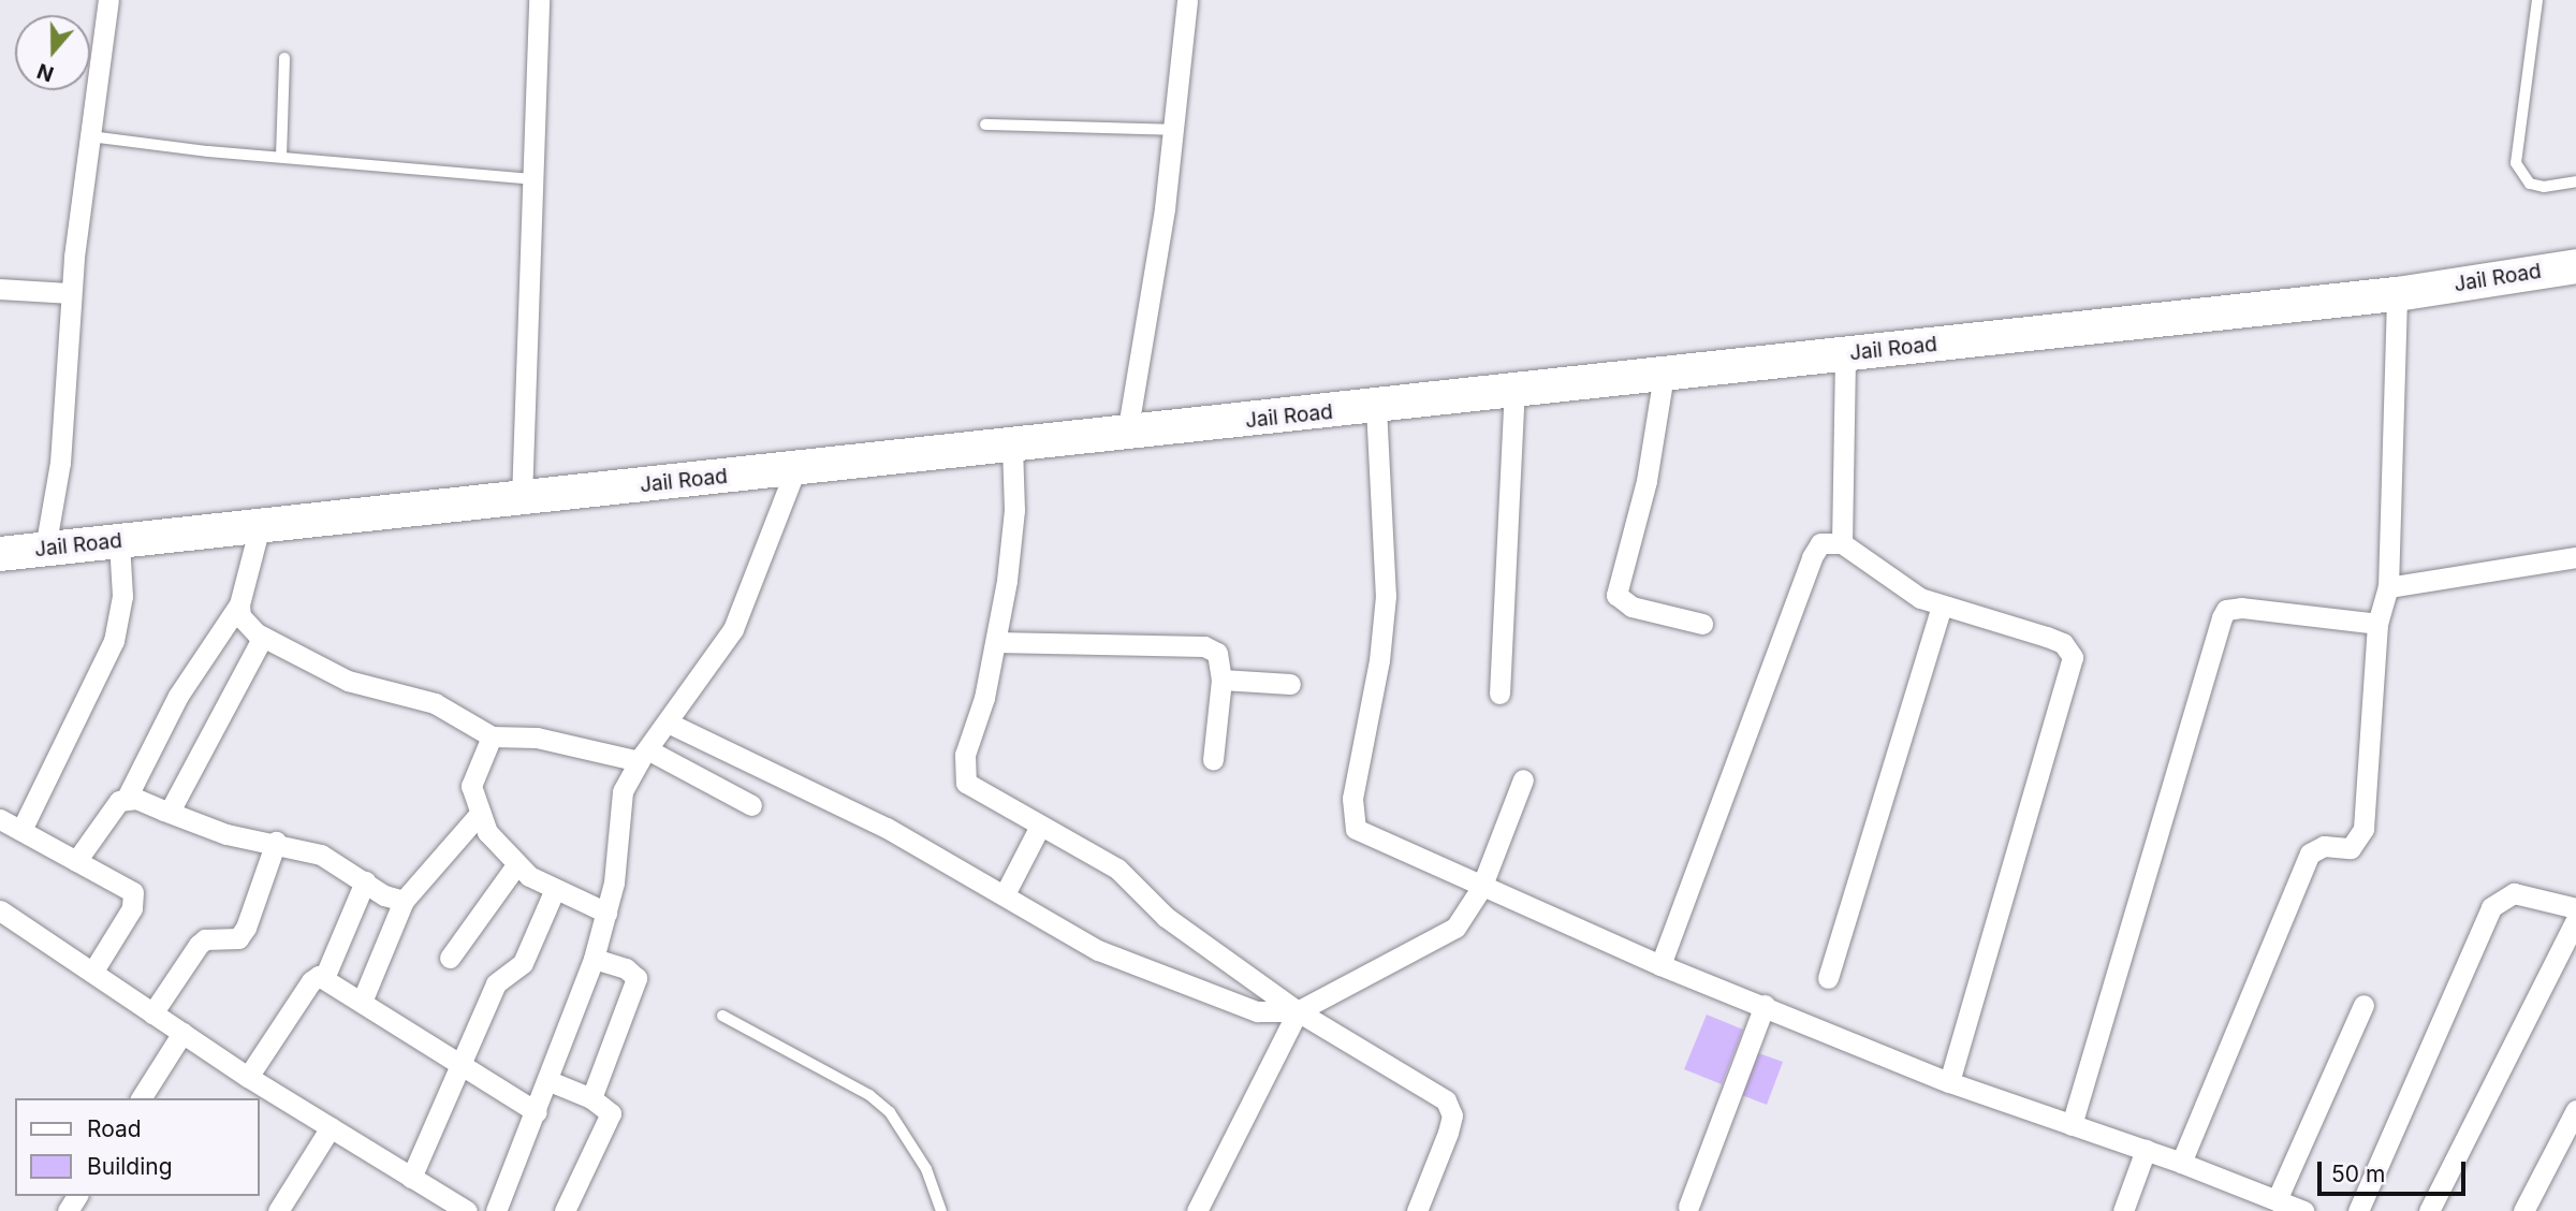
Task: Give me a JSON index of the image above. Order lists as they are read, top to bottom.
{
  "streets": {
    "main road": ["Jail Road"]
  },
  "legend": ["Road", "Building"],
  "scale_bar": "50 m",
  "north": "bottom"
}
